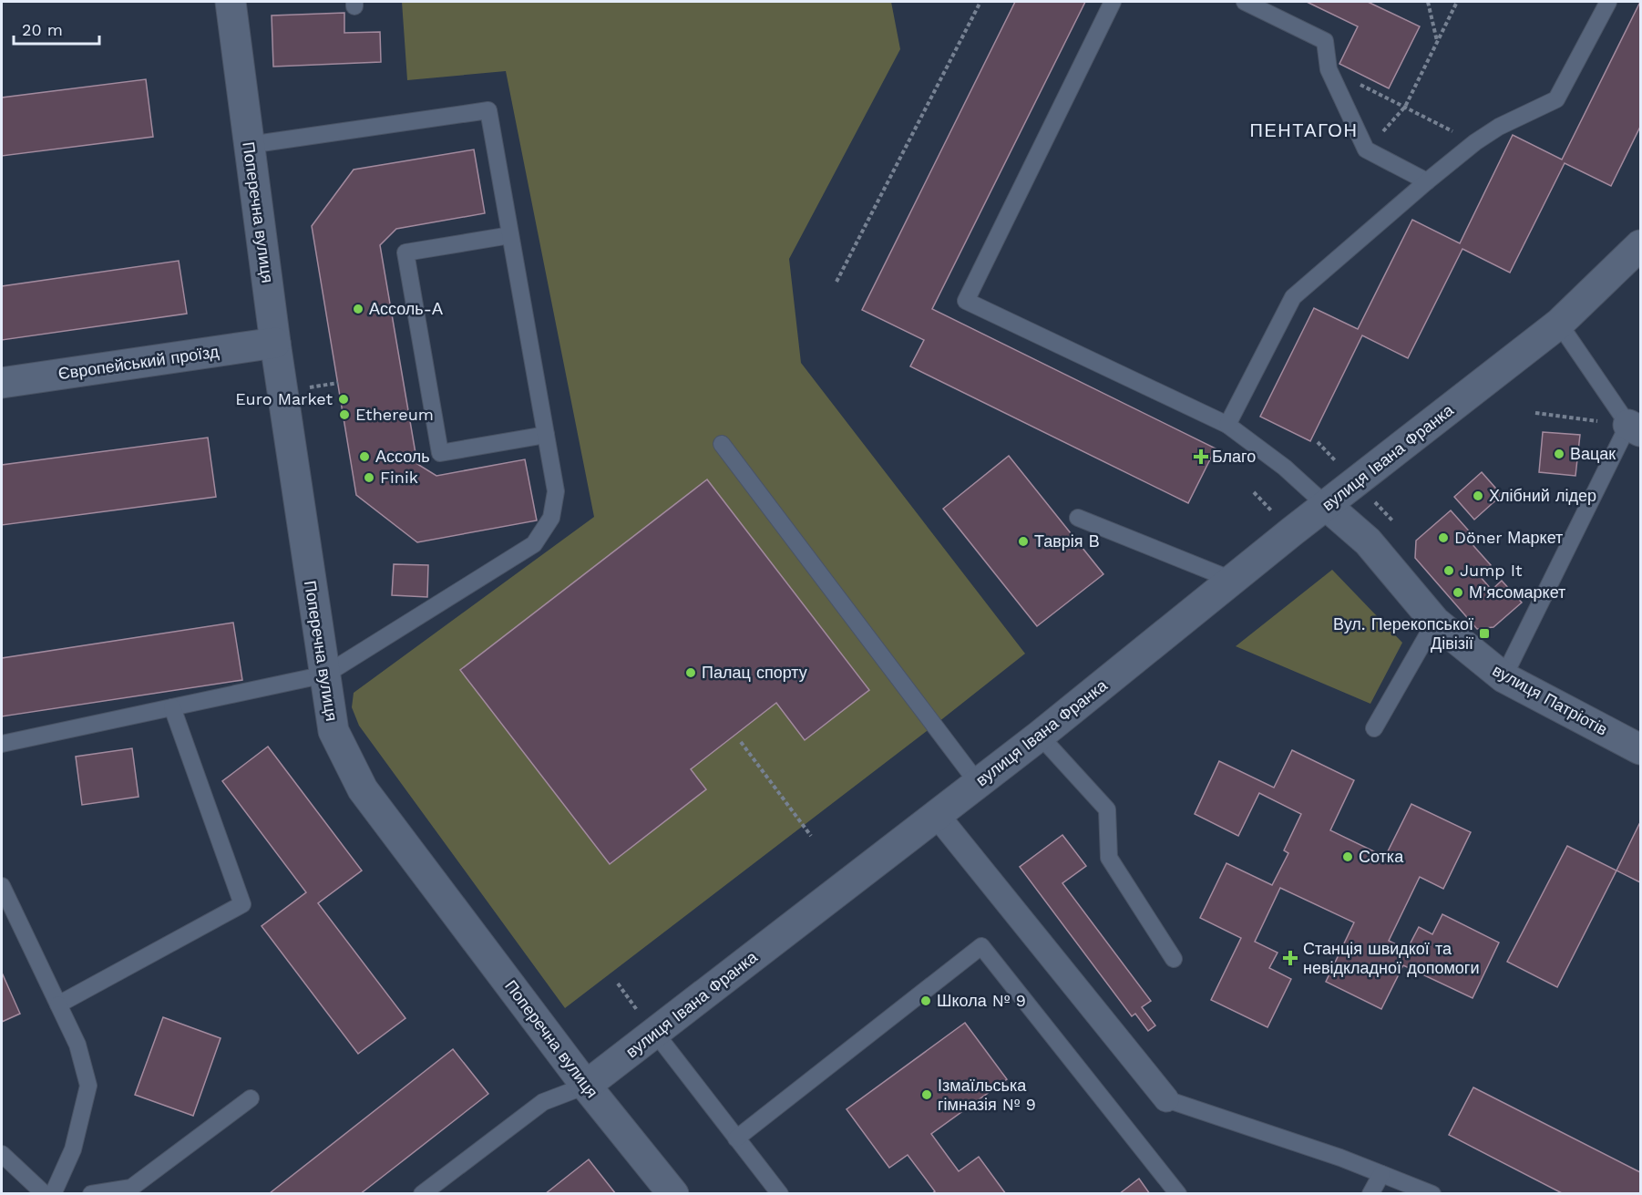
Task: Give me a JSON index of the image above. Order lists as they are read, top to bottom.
{
  "streets": {
    "street": [
      "Поперечна вулиця",
      "Європейський проїзд",
      "вулиця Івана Франка",
      "вулиця Патріотів"
    ]
  },
  "crossings": [
    ["Поперечна вулиця", "Європейський проїзд"],
    ["Поперечна вулиця", "вулиця Івана Франка"],
    ["вулиця Івана Франка", "вулиця Патріотів"]
  ],
  "districts": ["ПЕНТАГОН"],
  "places": {
    "other": [
      "Ассоль-А",
      "Euro Market",
      "Ethereum",
      "Вацак",
      "Ассоль",
      "Finik",
      "Хлібний лідер",
      "Döner Маркет",
      "Таврія В",
      "Jump It",
      "М'ясомаркет",
      "Палац спорту",
      "Сотка",
      "Школа № 9",
      "Ізмаїльська гімназія № 9"
    ],
    "health": ["Благо", "Станція швидкої та невідкладної допомоги"],
    "transit": ["Вул. Перекопської Дівізії"]
  },
  "scale_bar": "20 m"
}
